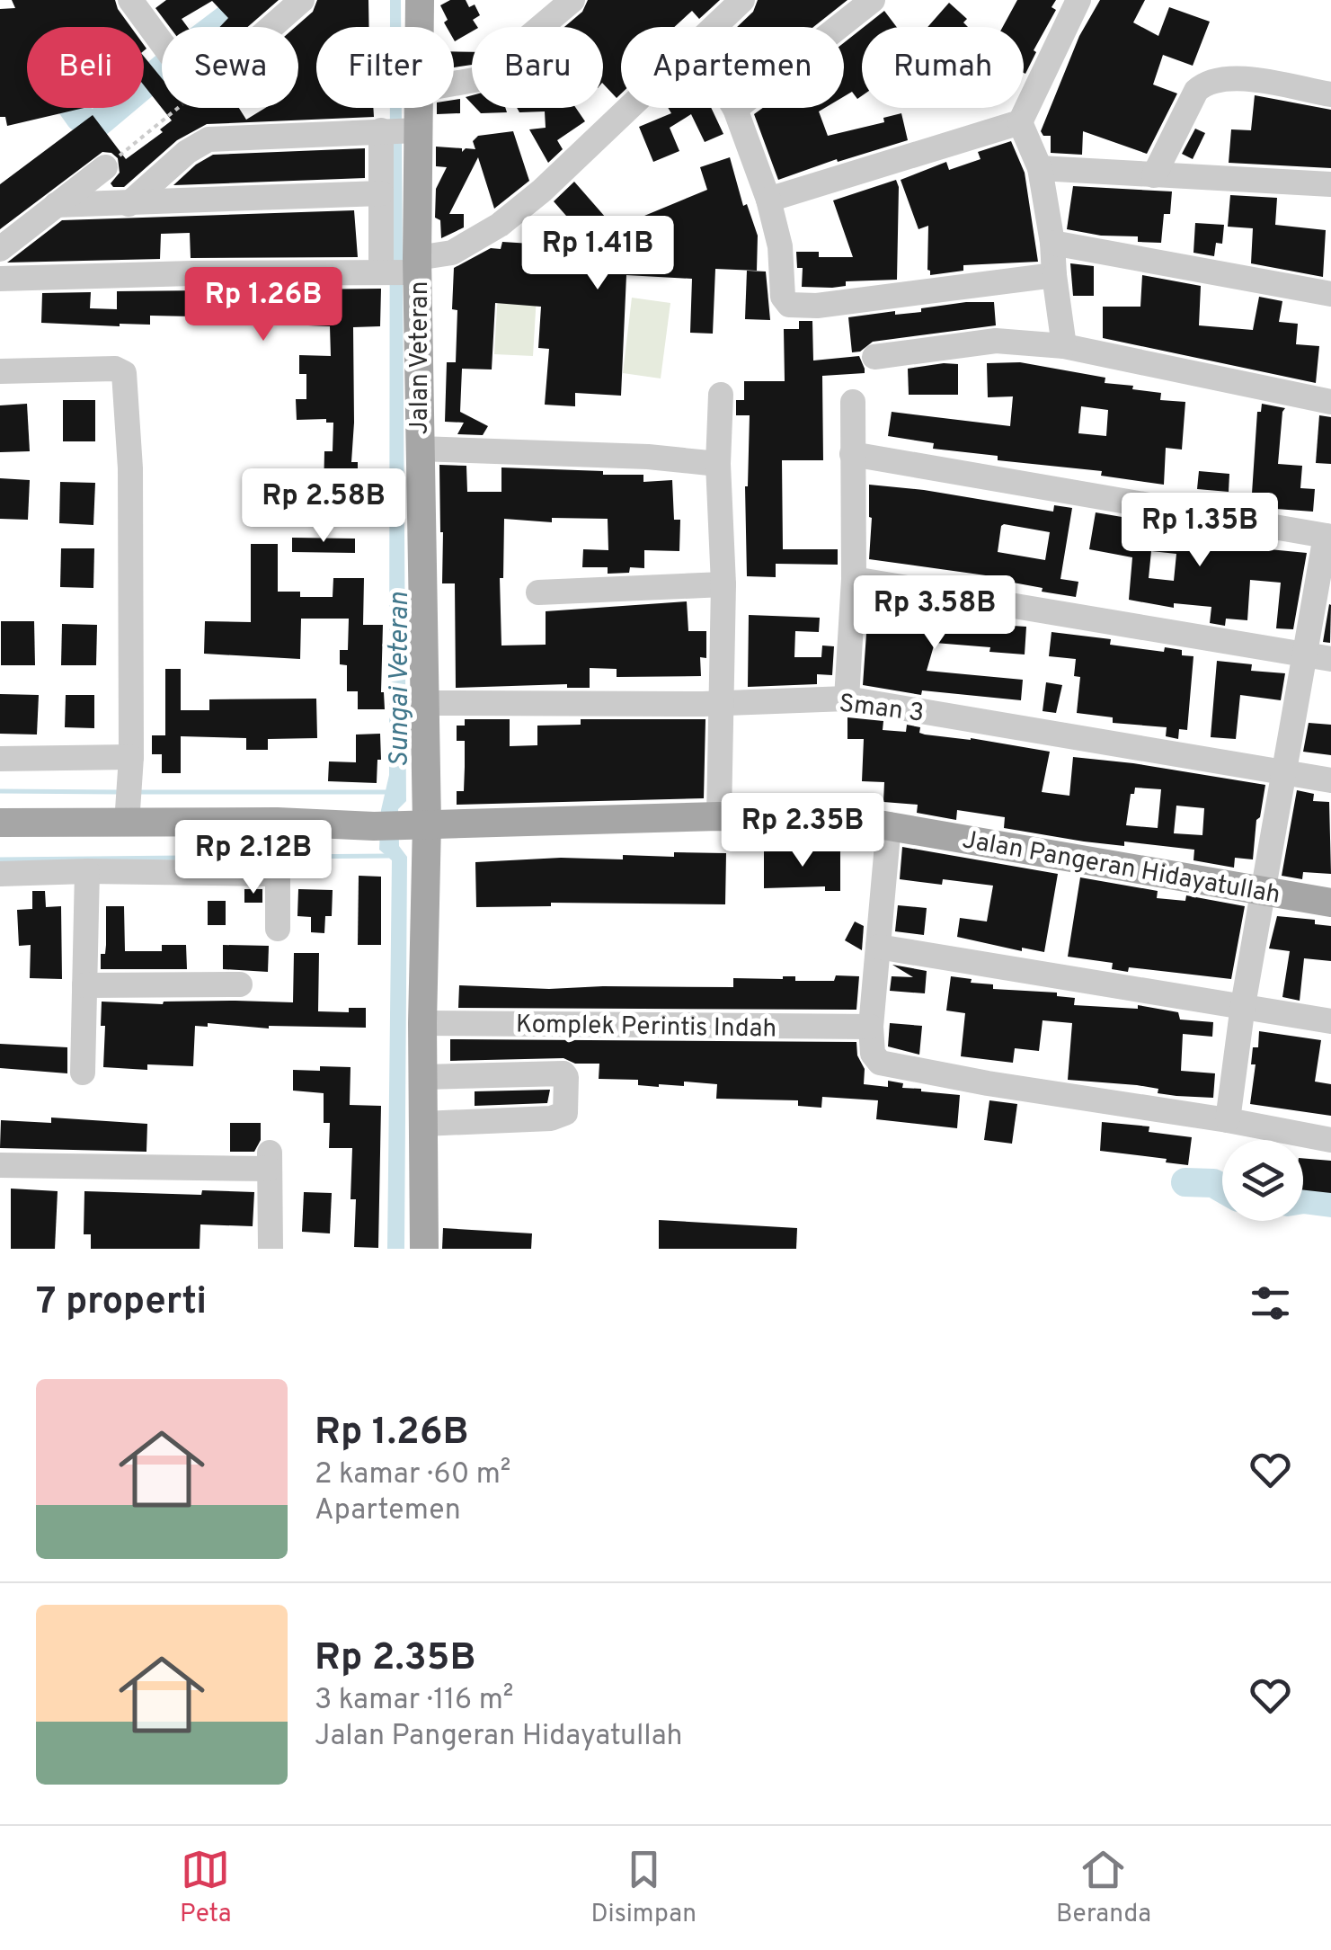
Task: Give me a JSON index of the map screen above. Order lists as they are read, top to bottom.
{
  "streets": {
    "main road": ["Jalan Veteran", "Jalan Pangeran Hidayatullah"],
    "street": ["Sman 3", "Komplek Perintis Indah"]
  },
  "crossings": [
    ["Jalan Veteran", "Sman 3"],
    ["Jalan Veteran", "Jalan Pangeran Hidayatullah"],
    ["Jalan Veteran", "Komplek Perintis Indah"]
  ],
  "water": ["Sungai Veteran"],
  "page": {
    "chip": [
      "Beli",
      "Sewa",
      "Filter",
      "Baru",
      "Apartemen",
      "Rumah"
    ],
    "price": [
      "Rp 1.41B",
      "Rp 1.26B",
      "Rp 2.58B",
      "Rp 1.35B",
      "Rp 3.58B",
      "Rp 2.35B",
      "Rp 2.12B"
    ],
    "heading": "7 properti",
    "list": [
      {
        "name": "Rp 1.26B",
        "note": "2 kamar · 60 m² · Apartemen"
      },
      {
        "name": "Rp 2.35B",
        "note": "3 kamar · 116 m² · Jalan Pangeran Hidayatullah"
      }
    ],
    "tabs": ["Peta", "Disimpan", "Beranda"]
  }
}
